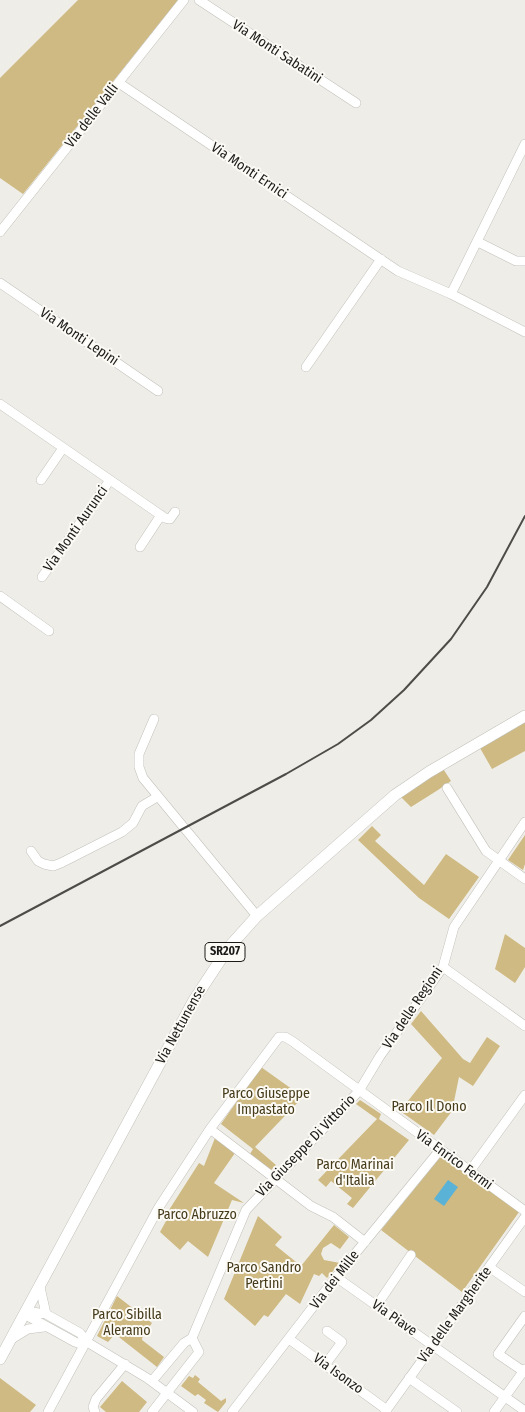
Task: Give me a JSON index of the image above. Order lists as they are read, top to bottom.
{
  "streets": {
    "main road": ["SR207", "Via Nettunense"],
    "street": [
      "Via Monti Sabatini",
      "Via delle Valli",
      "Via Monti Ernici",
      "Via Monti Lepini",
      "Via Monti Aurunci",
      "Via delle Regioni",
      "Via Giuseppe Di Vittorio",
      "Via Enrico Fermi",
      "Via dei Mille",
      "Via delle Margherite",
      "Via Piave",
      "Via Isonzo"
    ]
  },
  "crossings": [
    ["Via delle Valli", "Via Monti Ernici"],
    ["Via delle Regioni", "Via Giuseppe Di Vittorio"],
    ["Via delle Regioni", "Via Enrico Fermi"],
    ["Via Giuseppe Di Vittorio", "Via Enrico Fermi"],
    ["Via Enrico Fermi", "Via dei Mille"],
    ["Via dei Mille", "Via Piave"],
    ["Via dei Mille", "Via Isonzo"],
    ["Via delle Margherite", "Via Piave"],
    ["Via delle Margherite", "Via Isonzo"]
  ],
  "parks": [
    "Parco Giuseppe Impastato",
    "Parco Il Dono",
    "Parco Marinai d'Italia",
    "Parco Abruzzo",
    "Parco Sandro Pertini",
    "Parco Sibilla Aleramo"
  ]
}
